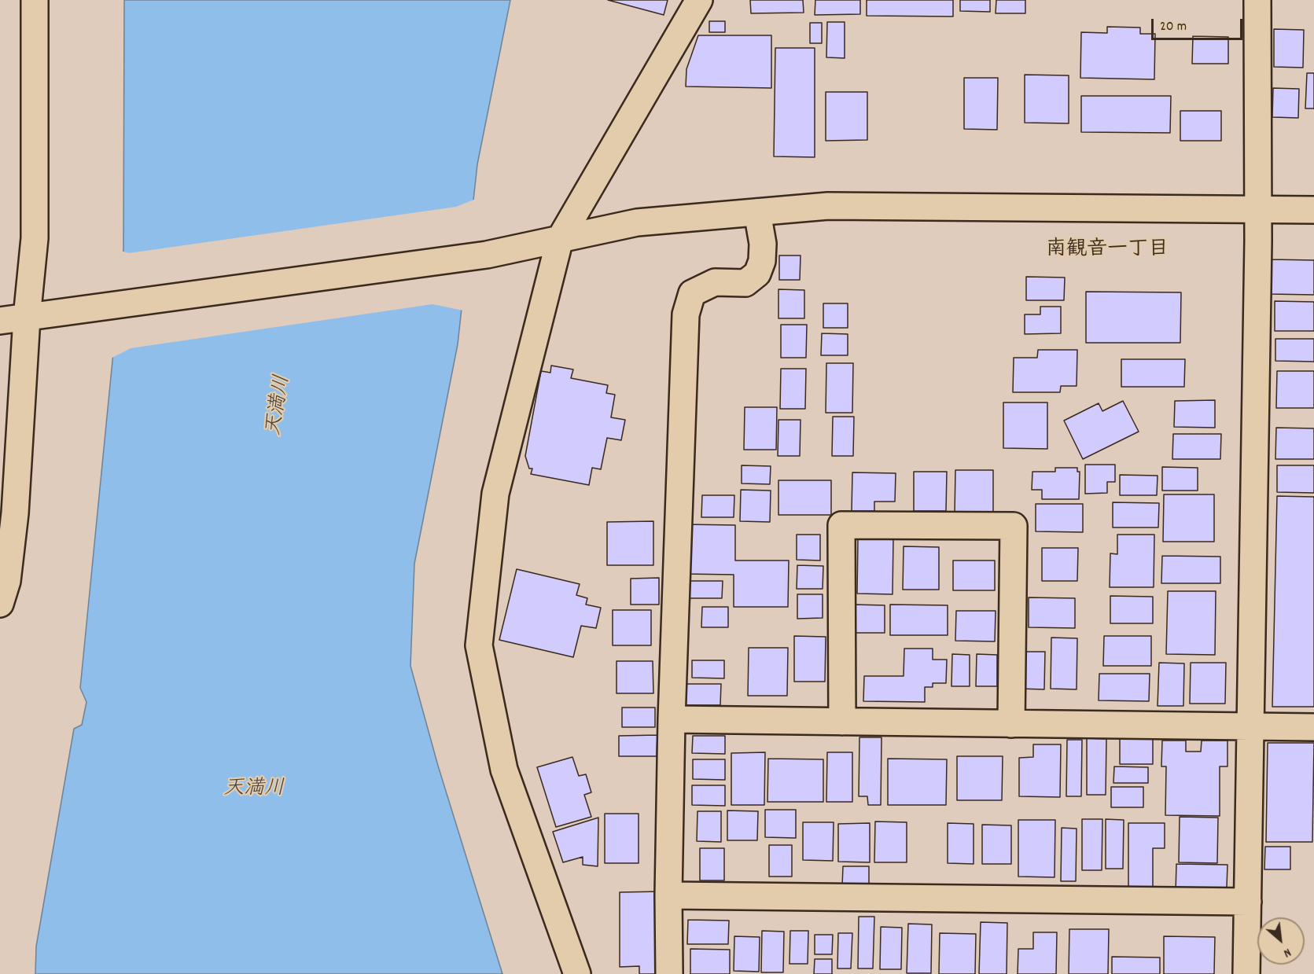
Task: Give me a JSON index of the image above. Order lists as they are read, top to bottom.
{
  "districts": ["南観音一丁目"],
  "water": ["天満川"],
  "scale_bar": "20 m",
  "north": "bottom right"
}
